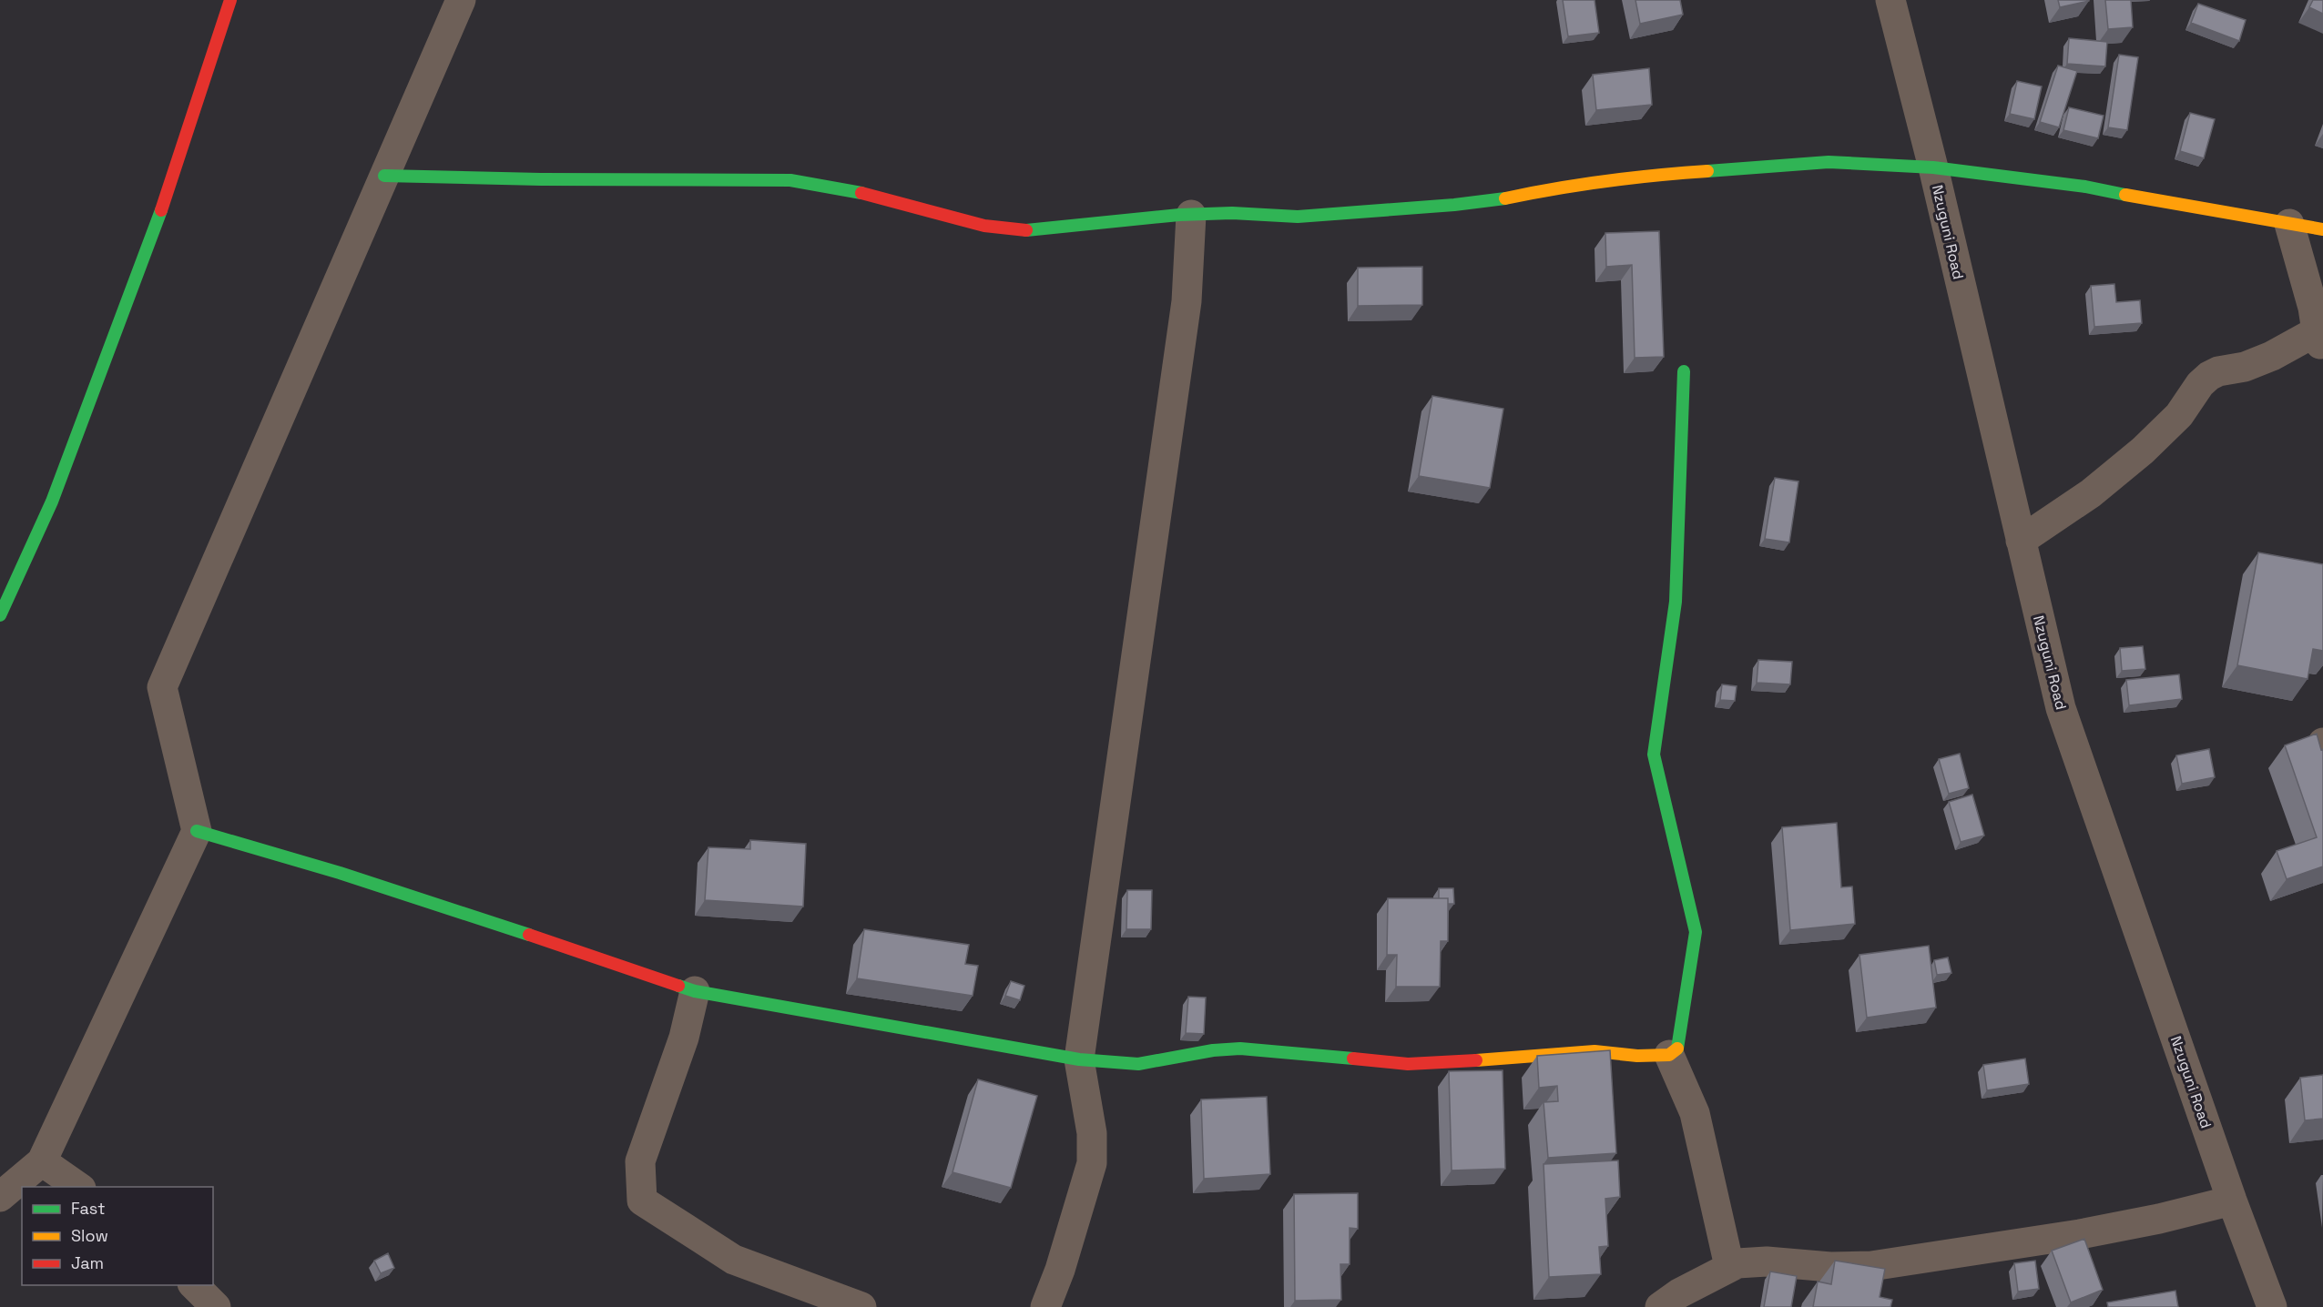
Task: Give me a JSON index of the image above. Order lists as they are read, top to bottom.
{
  "streets": {
    "street": ["Nzuguni Road"]
  },
  "legend": ["Fast", "Slow", "Jam"]
}
